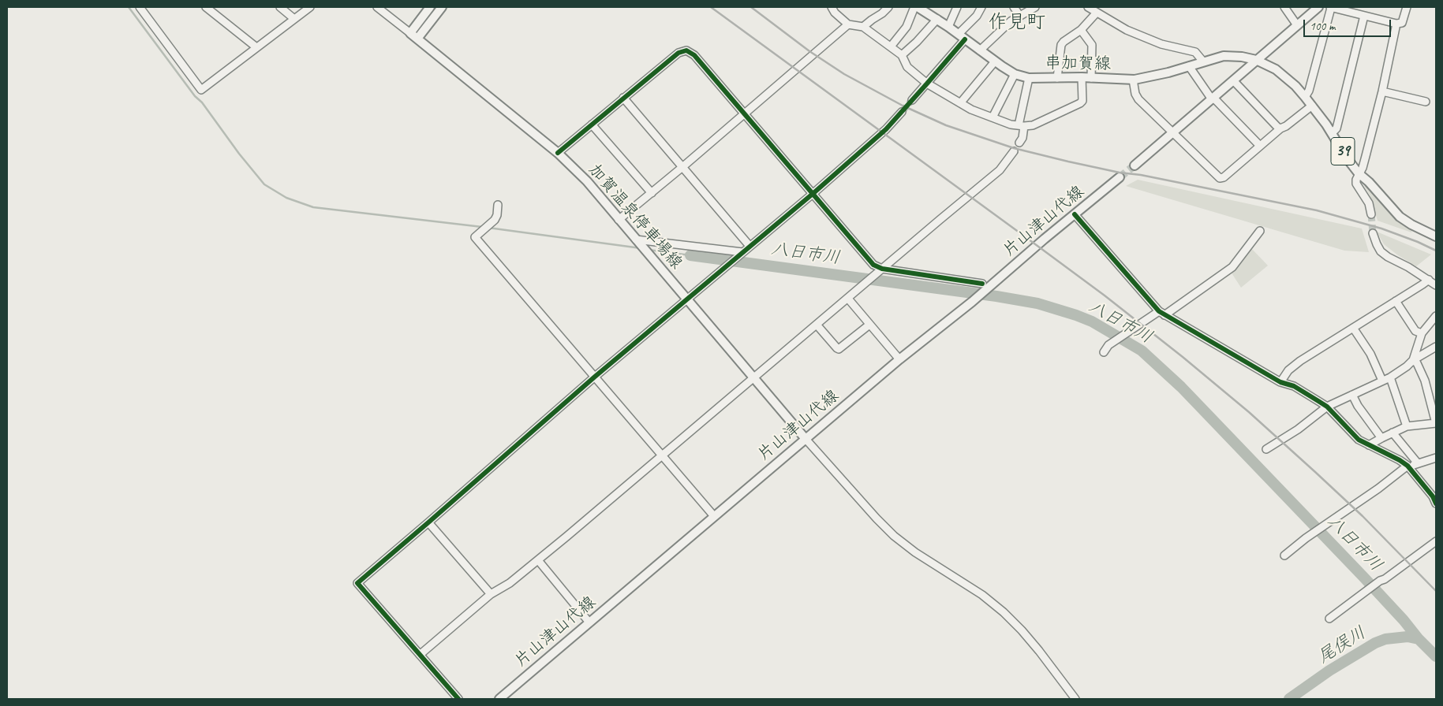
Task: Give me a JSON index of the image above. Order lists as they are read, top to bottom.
{
  "streets": {
    "main road": [
      "串加賀線",
      "39",
      "加賀温泉停車場線",
      "片山津山代線"
    ]
  },
  "crossings": [
    ["串加賀線", "39"],
    ["加賀温泉停車場線", "片山津山代線"]
  ],
  "districts": ["作見町"],
  "water": ["八日市川", "尾俣川"],
  "scale_bar": "100 m"
}
